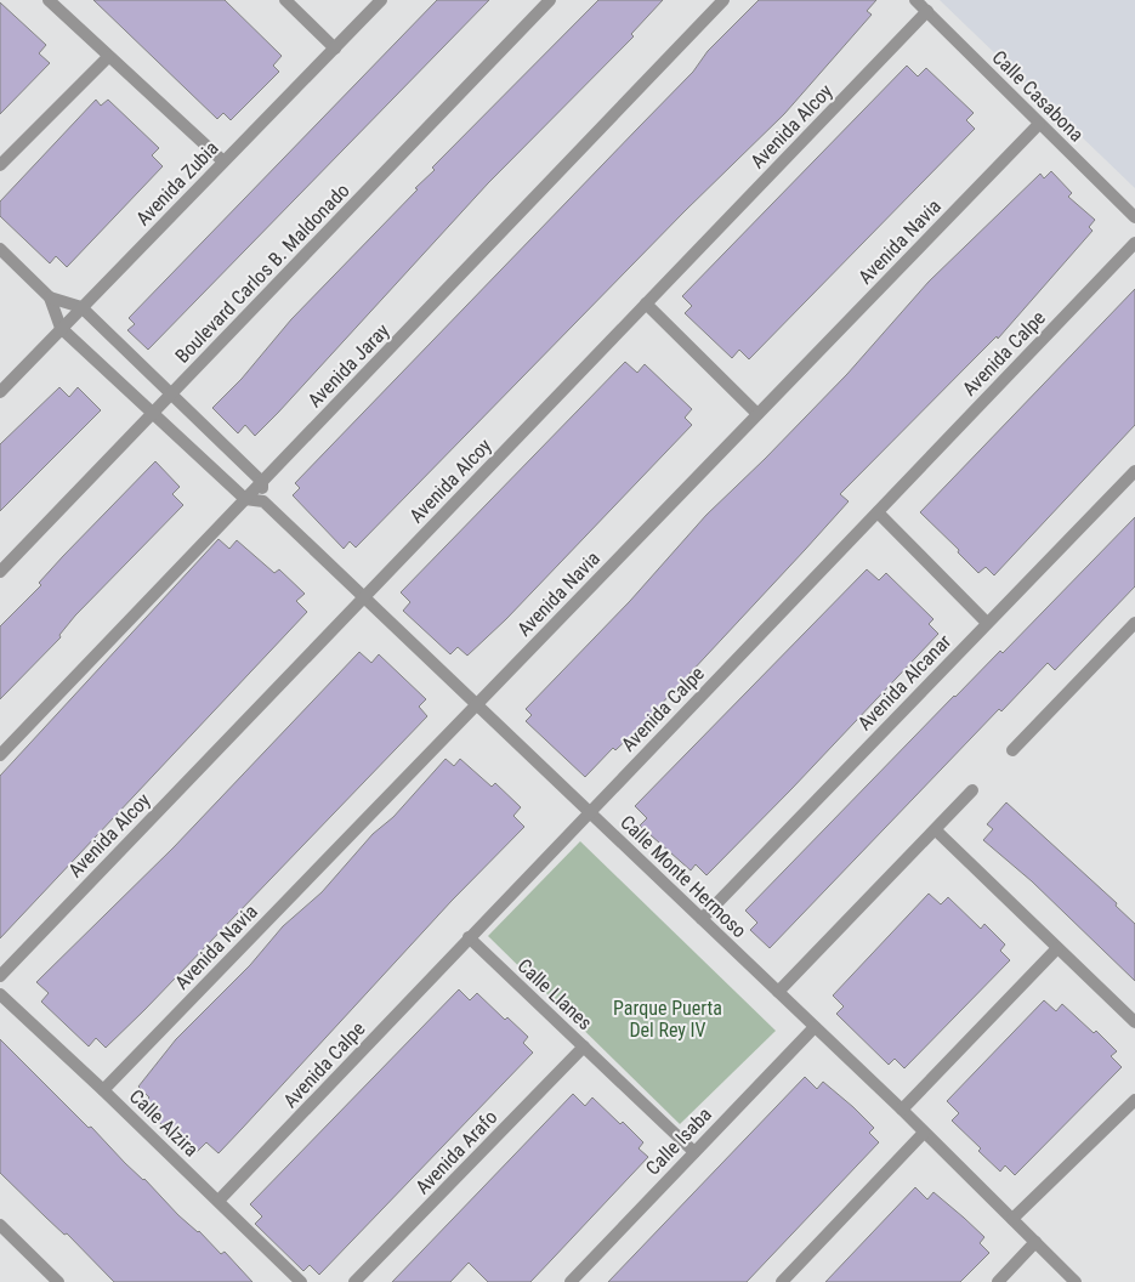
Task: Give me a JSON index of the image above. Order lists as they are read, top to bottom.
{
  "streets": {
    "street": [
      "Calle Casabona",
      "Avenida Alcoy",
      "Avenida Zubia",
      "Avenida Navia",
      "Boulevard Carlos B. Maldonado",
      "Avenida Calpe",
      "Avenida Jaray",
      "Avenida Alcanar",
      "Calle Monte Hermoso",
      "Calle Llanes",
      "Calle Alzira",
      "Calle Isaba",
      "Avenida Arafo"
    ]
  },
  "crossings": [
    ["Calle Casabona", "Avenida Alcoy"],
    ["Calle Casabona", "Avenida Navia"],
    ["Avenida Alcoy", "Calle Monte Hermoso"],
    ["Avenida Navia", "Calle Monte Hermoso"],
    ["Avenida Navia", "Calle Alzira"],
    ["Avenida Calpe", "Calle Monte Hermoso"],
    ["Avenida Calpe", "Calle Llanes"],
    ["Avenida Calpe", "Calle Alzira"],
    ["Avenida Alcanar", "Calle Monte Hermoso"],
    ["Calle Monte Hermoso", "Calle Isaba"],
    ["Calle Llanes", "Calle Isaba"],
    ["Calle Llanes", "Avenida Arafo"]
  ],
  "parks": ["Parque Puerta Del Rey IV"]
}
